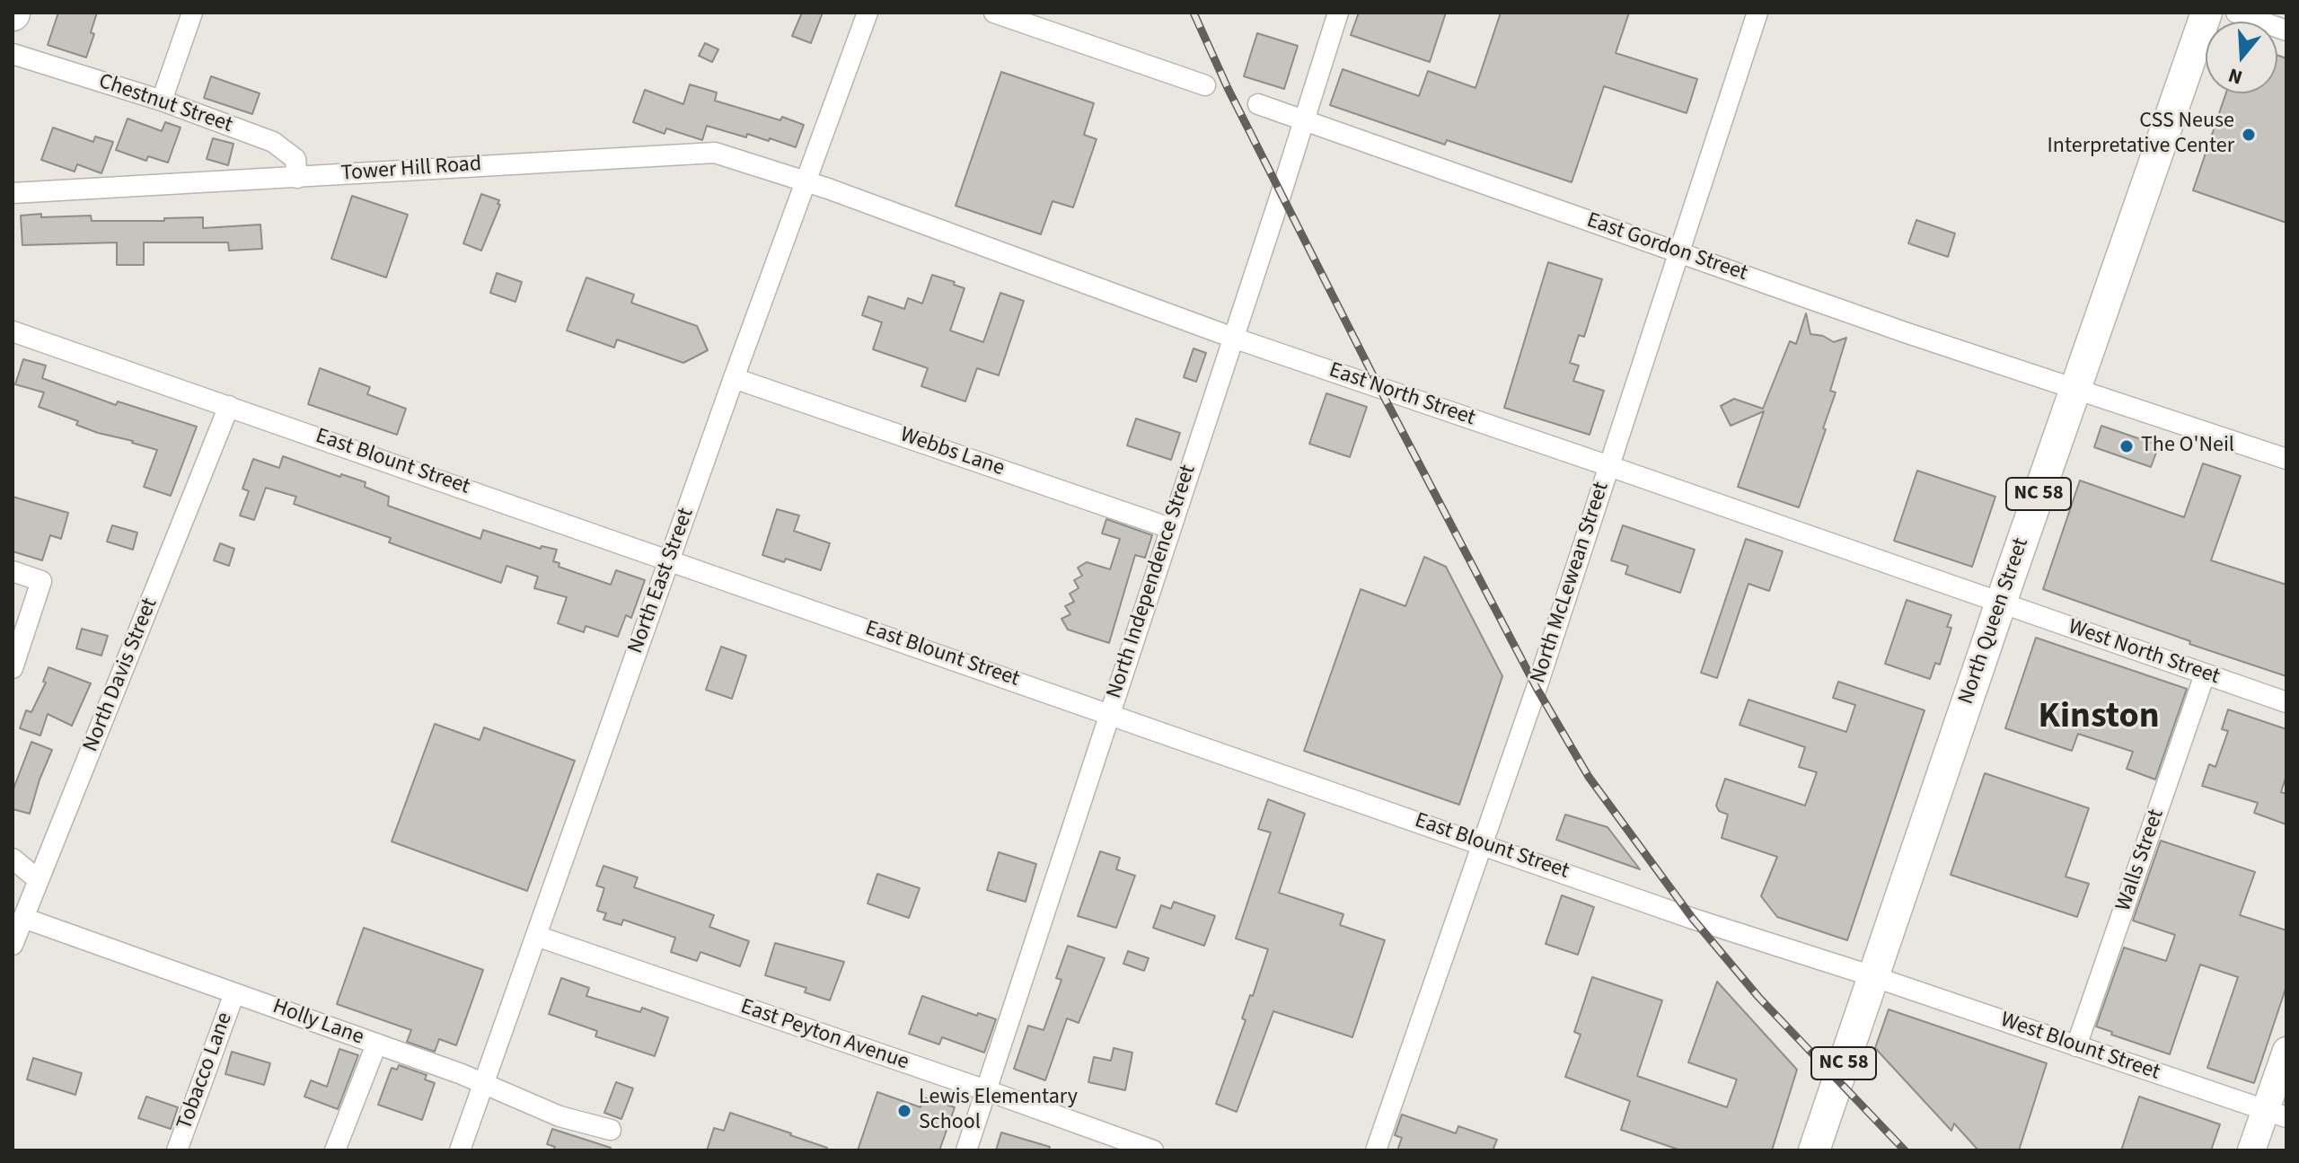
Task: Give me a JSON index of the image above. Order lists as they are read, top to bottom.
{
  "streets": {
    "main road": ["NC 58", "North Queen Street"],
    "street": [
      "Chestnut Street",
      "Tower Hill Road",
      "East Gordon Street",
      "East North Street",
      "Webbs Lane",
      "East Blount Street",
      "North East Street",
      "North Independence Street",
      "North McLewean Street",
      "West North Street",
      "North Davis Street",
      "Walls Street",
      "Holly Lane",
      "East Peyton Avenue",
      "West Blount Street",
      "Tobacco Lane"
    ]
  },
  "crossings": [
    ["Chestnut Street", "Tower Hill Road"],
    ["Tower Hill Road", "East North Street"],
    ["Tower Hill Road", "North East Street"],
    ["East Gordon Street", "North Independence Street"],
    ["East Gordon Street", "North McLewean Street"],
    ["East Gordon Street", "North Queen Street"],
    ["East North Street", "North East Street"],
    ["East North Street", "North Independence Street"],
    ["East North Street", "North McLewean Street"],
    ["East North Street", "North Queen Street"],
    ["East North Street", "West North Street"],
    ["Webbs Lane", "North East Street"],
    ["Webbs Lane", "North Independence Street"],
    ["East Blount Street", "North East Street"],
    ["East Blount Street", "North Independence Street"],
    ["East Blount Street", "North McLewean Street"],
    ["East Blount Street", "North Queen Street"],
    ["East Blount Street", "North Davis Street"],
    ["East Blount Street", "West Blount Street"],
    ["North East Street", "Holly Lane"],
    ["North East Street", "East Peyton Avenue"],
    ["North Independence Street", "East Peyton Avenue"],
    ["North Queen Street", "West North Street"],
    ["North Queen Street", "West Blount Street"],
    ["West North Street", "Walls Street"],
    ["North Davis Street", "Holly Lane"],
    ["Walls Street", "West Blount Street"],
    ["Holly Lane", "Tobacco Lane"]
  ],
  "districts": ["Kinston"],
  "places": ["CSS Neuse Interpretative Center", "The O'Neil", "Lewis Elementary School"],
  "north": "bottom"
}
